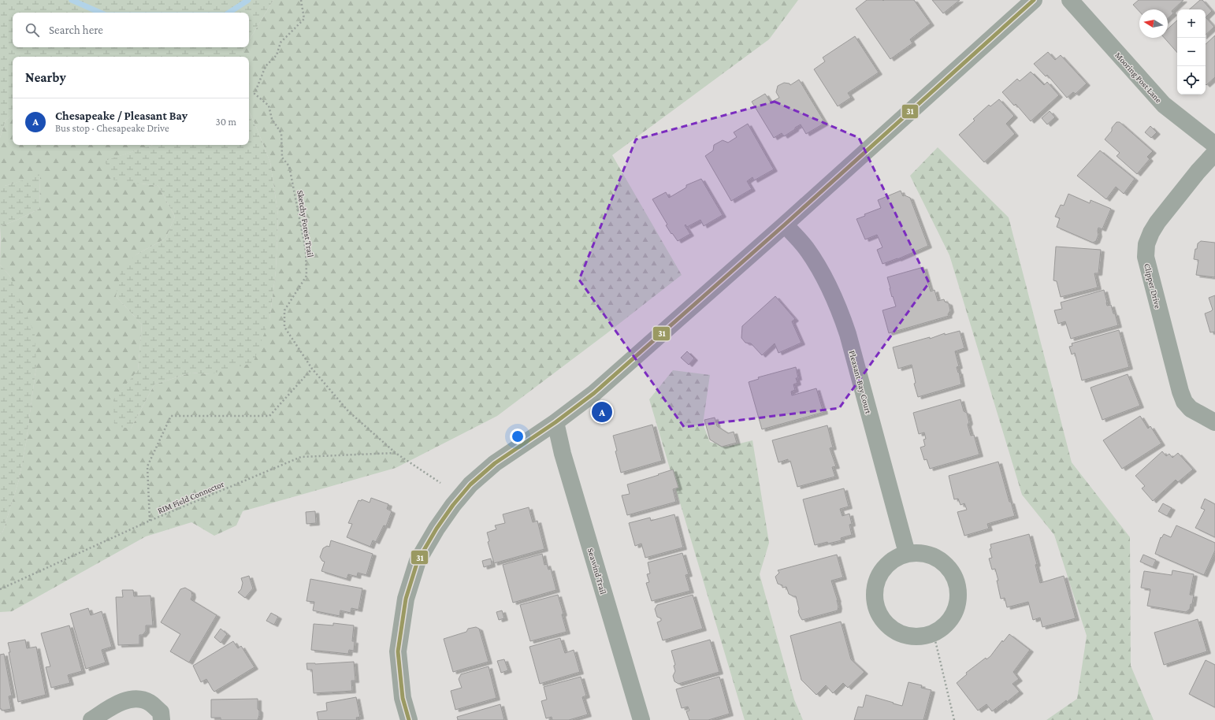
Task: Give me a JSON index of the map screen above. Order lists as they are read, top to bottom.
{
  "streets": {
    "street": [
      "Mooring Post Lane",
      "Clipper Drive",
      "Pleasant Bay Court",
      "Seawind Trail"
    ],
    "path": ["Sketchy Forest Trail", "RIM Field Connector"]
  },
  "crossings": [
    ["Sketchy Forest Trail", "RIM Field Connector"]
  ],
  "lines": ["transit line 31"],
  "north": "left",
  "page": {
    "map_buttons": ["+", "−"],
    "search": "Search here",
    "heading": "Nearby",
    "list": [
      {
        "mark": "A",
        "name": "Chesapeake / Pleasant Bay",
        "note": "Bus stop · Chesapeake Drive",
        "value": "30 m"
      }
    ],
    "pins": "A"
  }
}
